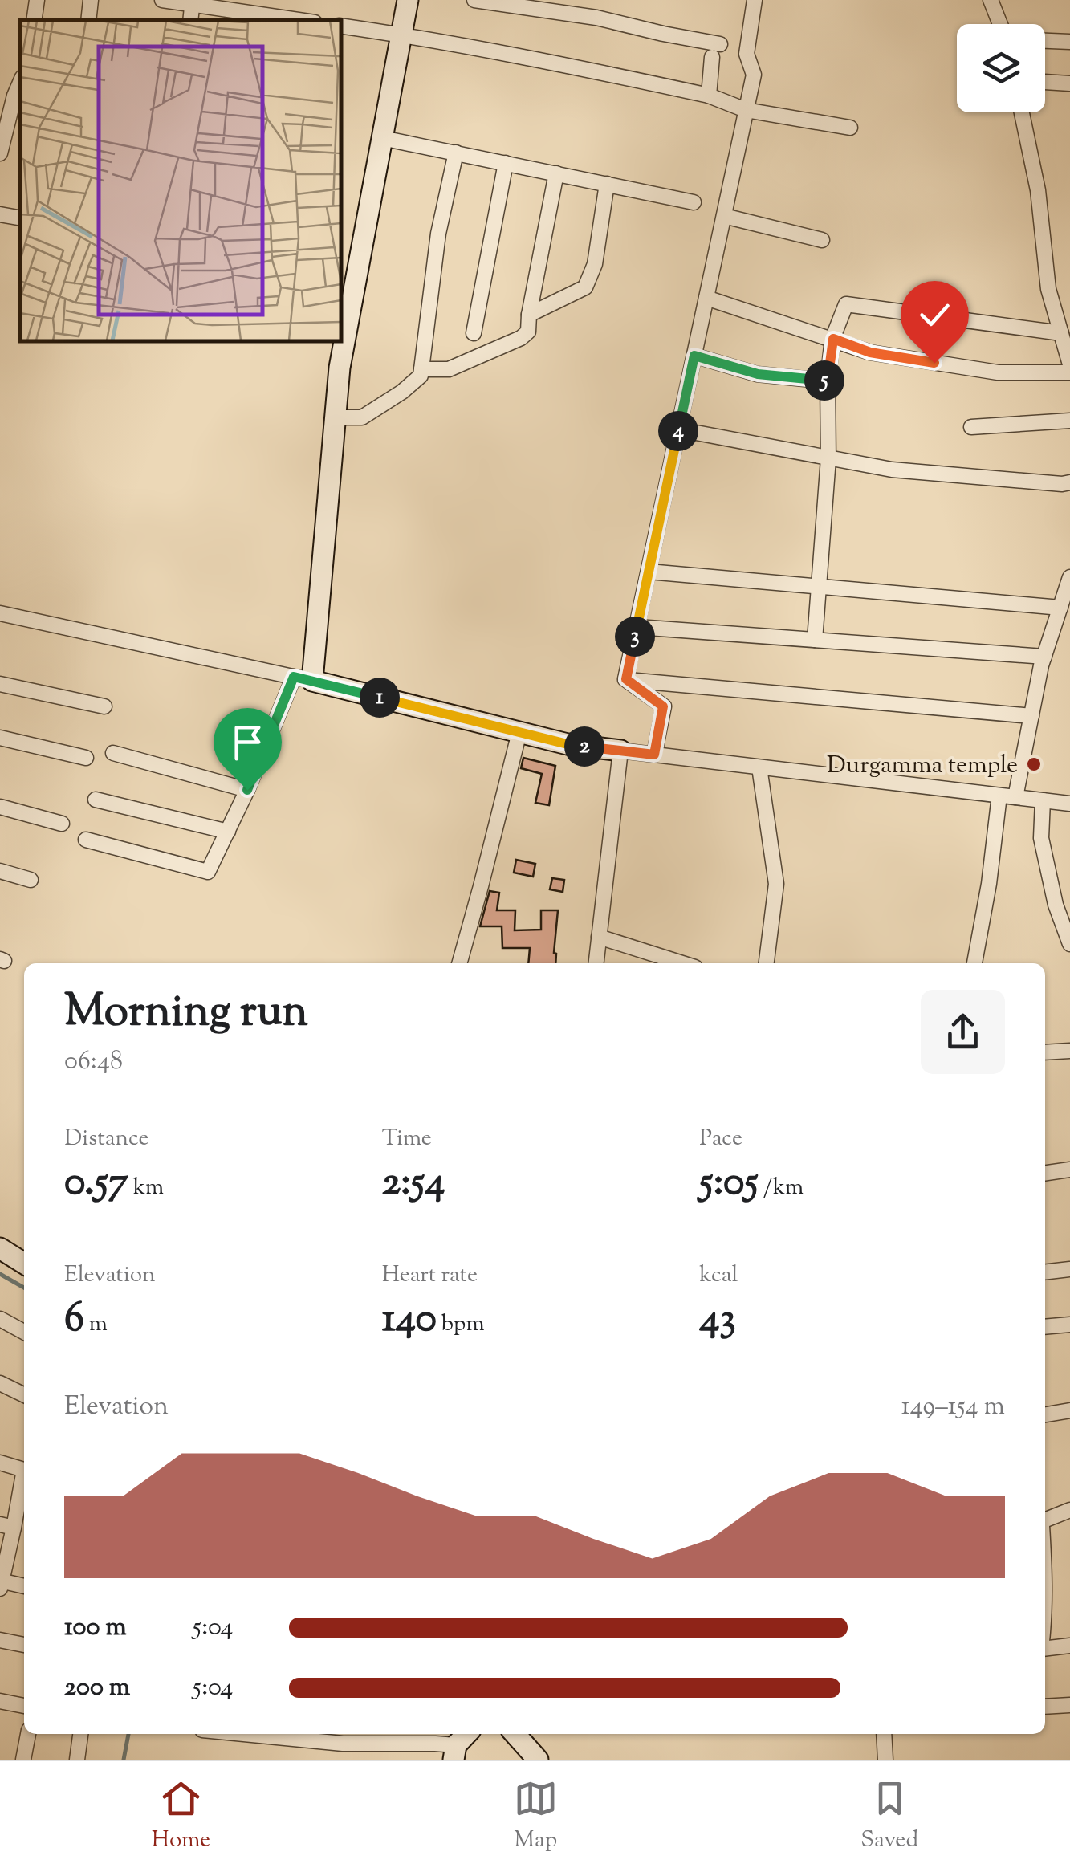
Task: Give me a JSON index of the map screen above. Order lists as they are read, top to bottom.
{
  "places": ["Durgamma temple"],
  "page": {
    "pins": [
      "5",
      "4",
      "3",
      "1",
      "2"
    ],
    "heading": ["Morning run", "06:48"],
    "stats": [
      ["Distance", "0.57 km"],
      ["Time", "2:54"],
      ["Pace", "5:05 /km"],
      ["Elevation", "6 m"],
      ["Heart rate", "140 bpm"],
      ["kcal", "43"]
    ],
    "chart": ["Elevation", "149–154 m"],
    "list": [
      {
        "name": "100 m",
        "note": "5:04"
      },
      {
        "name": "200 m",
        "note": "5:04"
      }
    ],
    "tabs": ["Home", "Map", "Saved"]
  }
}
